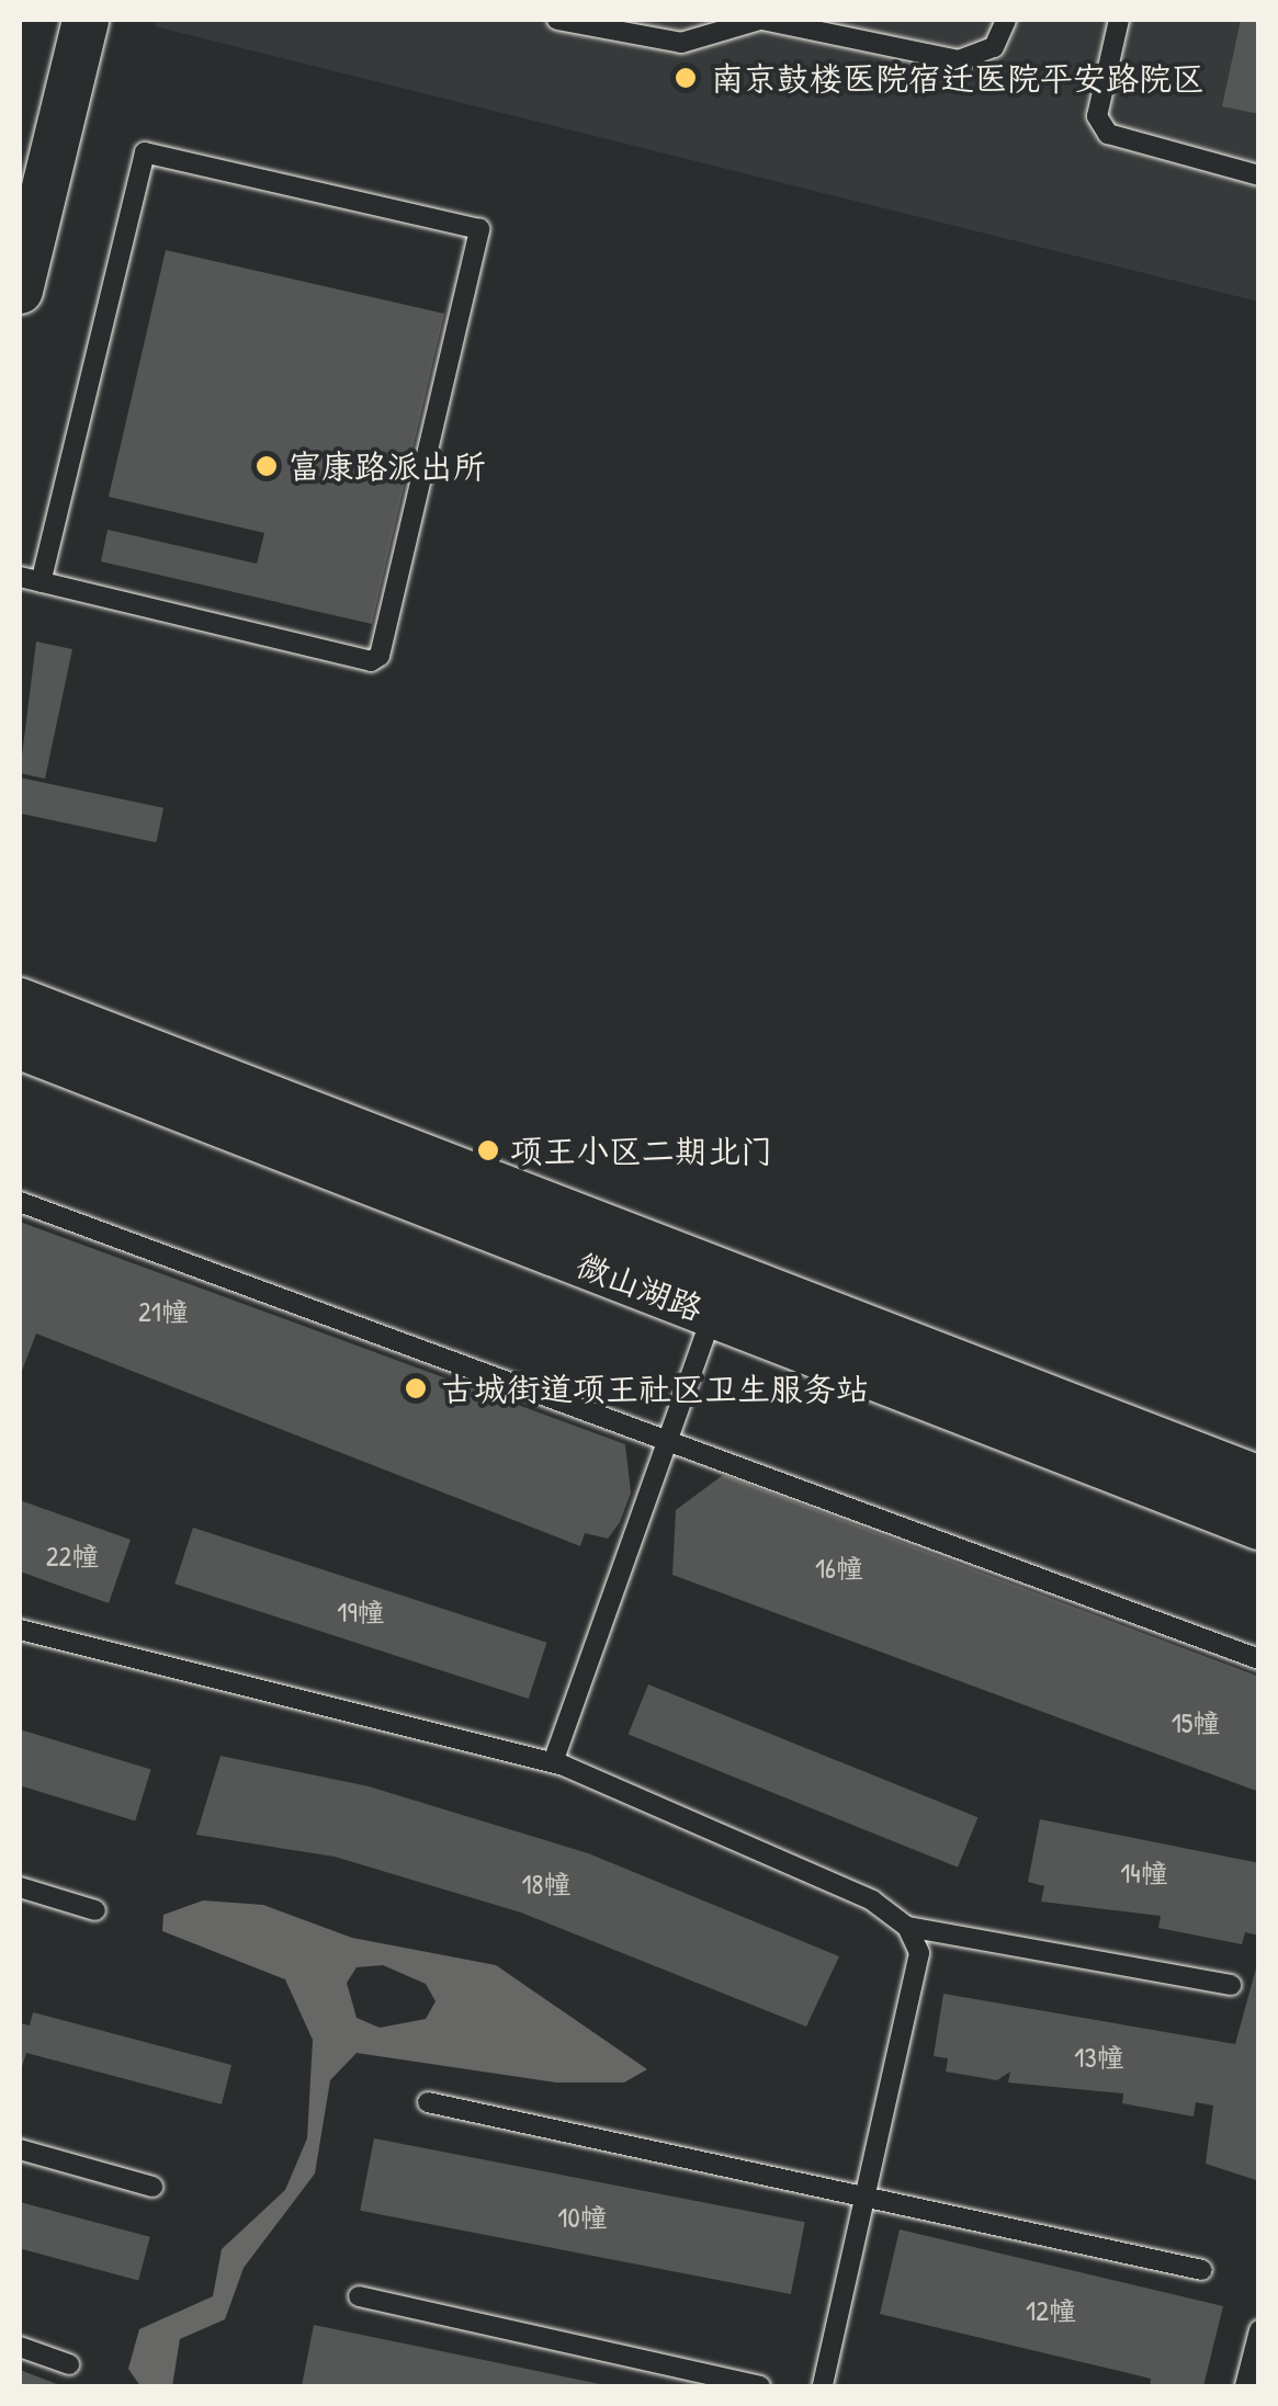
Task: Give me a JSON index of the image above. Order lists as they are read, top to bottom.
{
  "streets": {
    "street": ["微山湖路"]
  },
  "places": [
    "南京鼓楼医院宿迁医院平安路院区",
    "富康路派出所",
    "项王小区二期北门",
    "古城街道项王社区卫生服务站"
  ],
  "house_numbers": [
    "21幢",
    "22幢",
    "16幢",
    "19幢",
    "15幢",
    "14幢",
    "18幢",
    "13幢",
    "10幢",
    "12幢"
  ]
}
